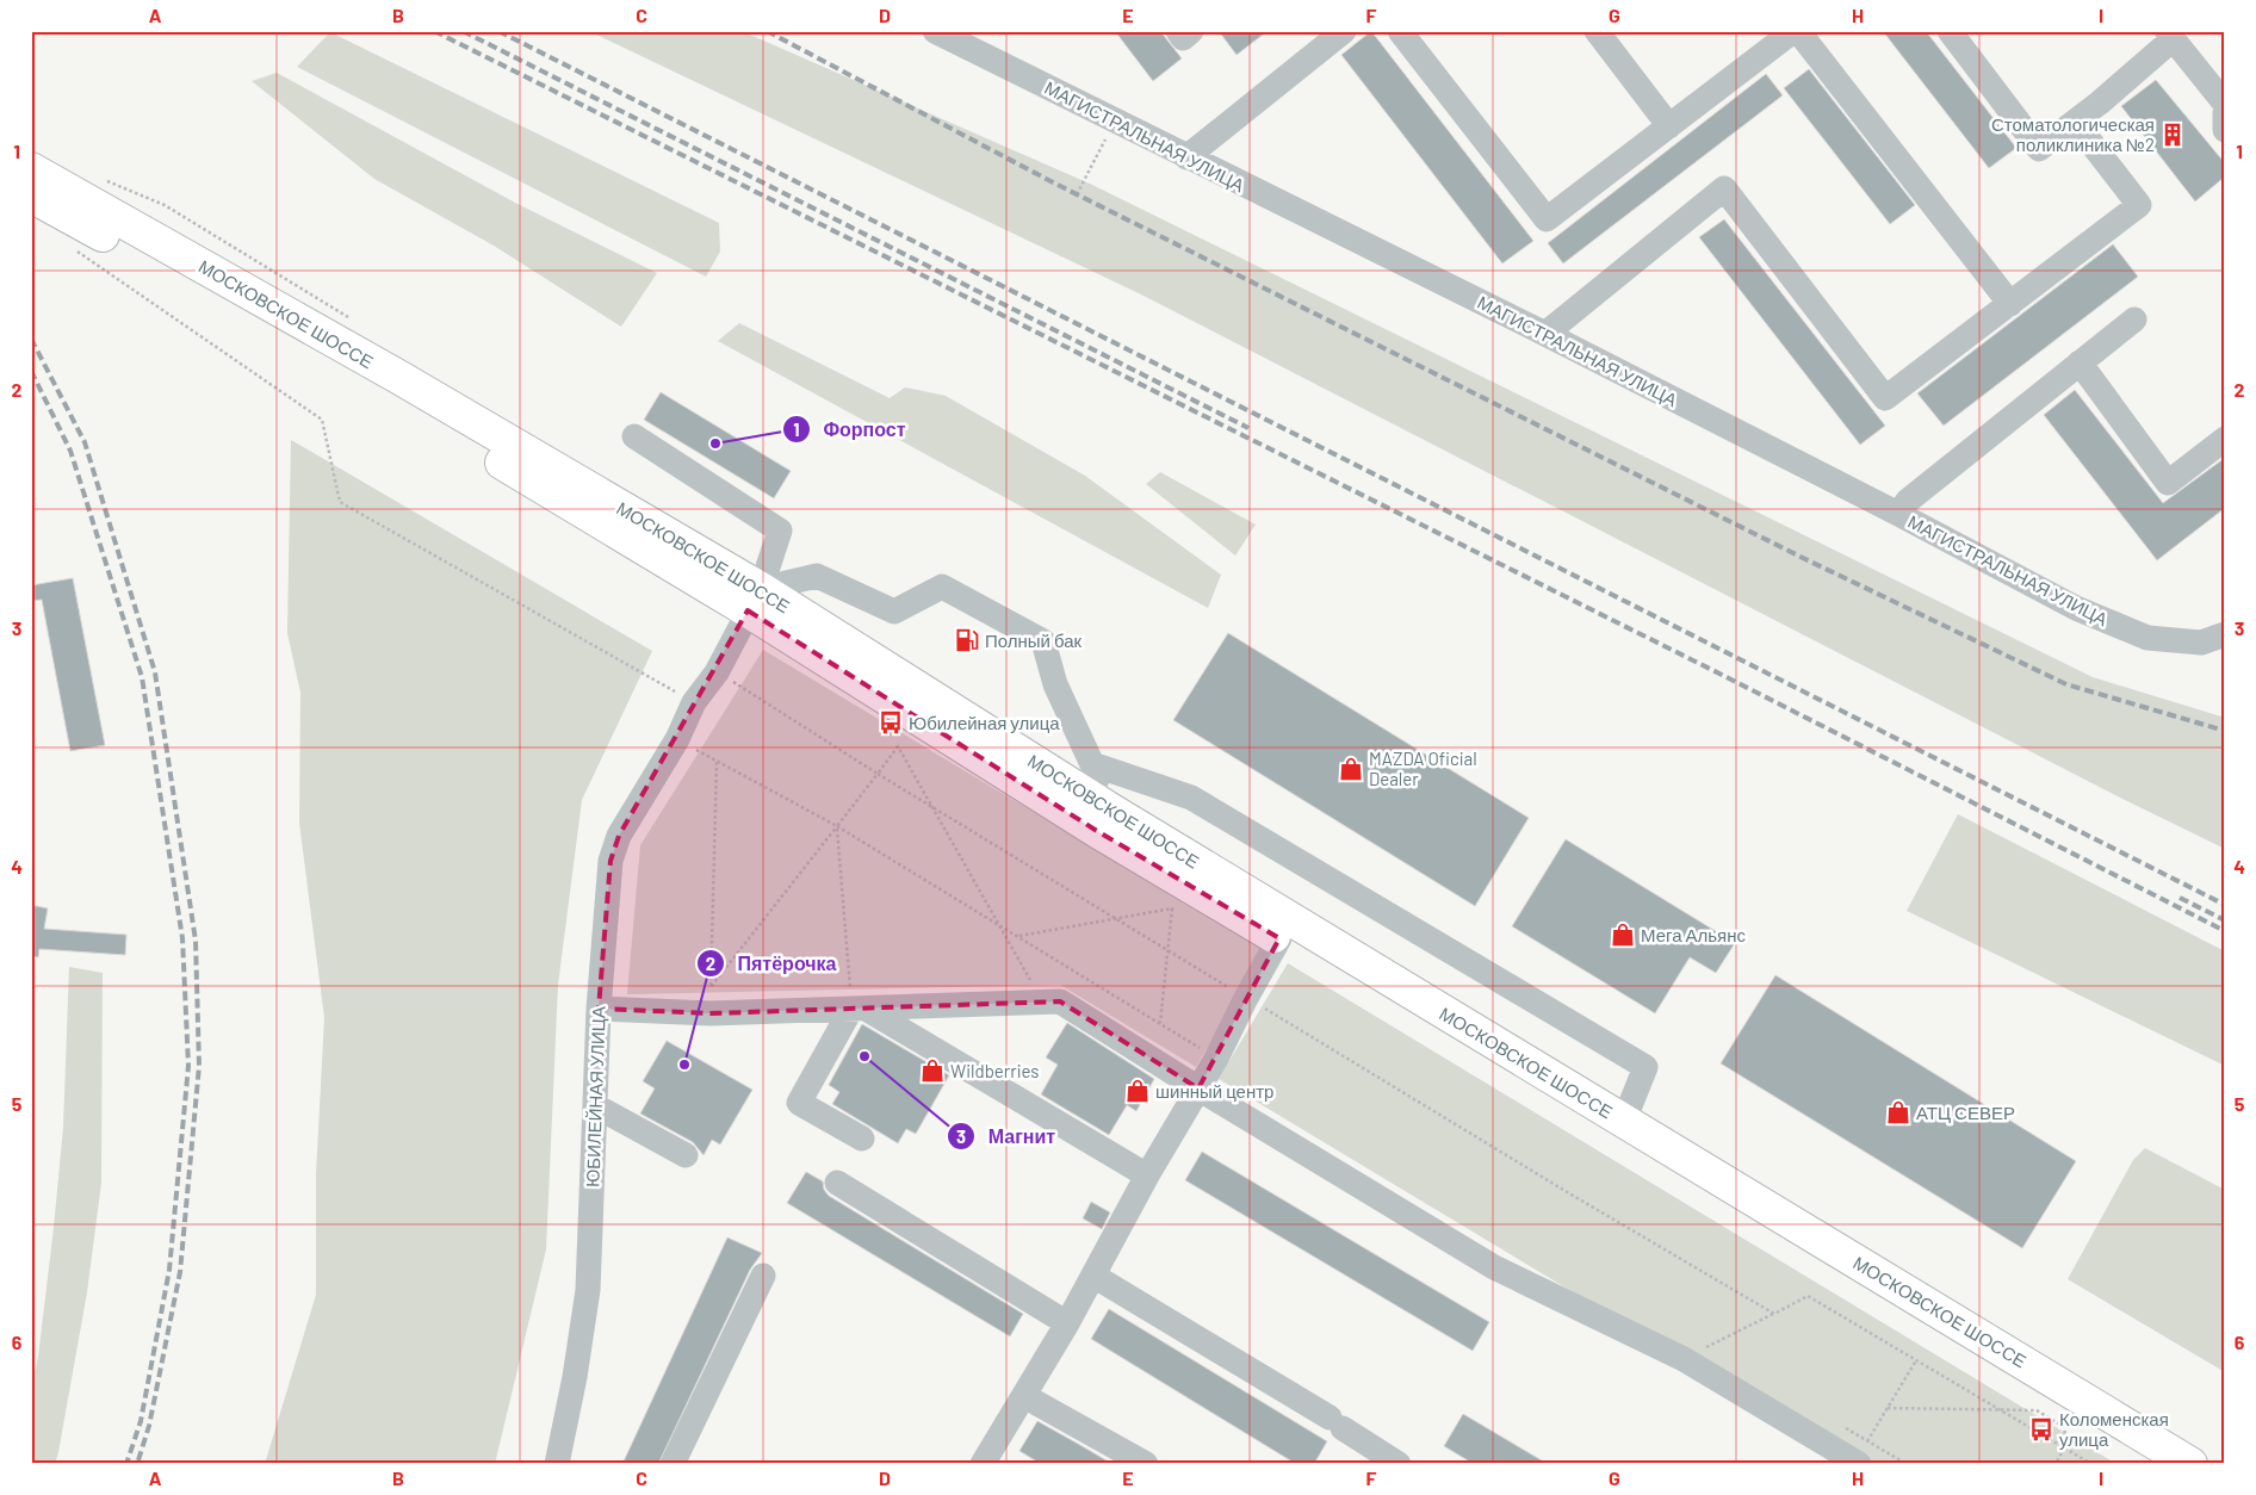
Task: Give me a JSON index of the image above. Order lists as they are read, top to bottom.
{
  "streets": {
    "main road": ["МОСКОВСКОЕ ШОССЕ"],
    "street": ["МАГИСТРАЛЬНАЯ УЛИЦА", "ЮБИЛЕЙНАЯ УЛИЦА"]
  },
  "crossings": [
    ["МОСКОВСКОЕ ШОССЕ", "ЮБИЛЕЙНАЯ УЛИЦА"]
  ],
  "places": {
    "building": ["Стоматологическая поликлиника №2"],
    "other": ["Форпост", "Магнит", "Пятёрочка"],
    "fuel station": ["Полный бак"],
    "bus stop": ["Юбилейная улица", "Коломенская улица"],
    "shop": [
      "MAZDA Oficial Dealer",
      "Мега Альянс",
      "Wildberries",
      "шинный центр",
      "АТЦ СЕВЕР"
    ]
  },
  "grid": {
    "columns": [
      "A",
      "B",
      "C",
      "D",
      "E",
      "F",
      "G",
      "H",
      "I"
    ],
    "rows": [
      "1",
      "2",
      "3",
      "4",
      "5",
      "6"
    ]
  }
}
